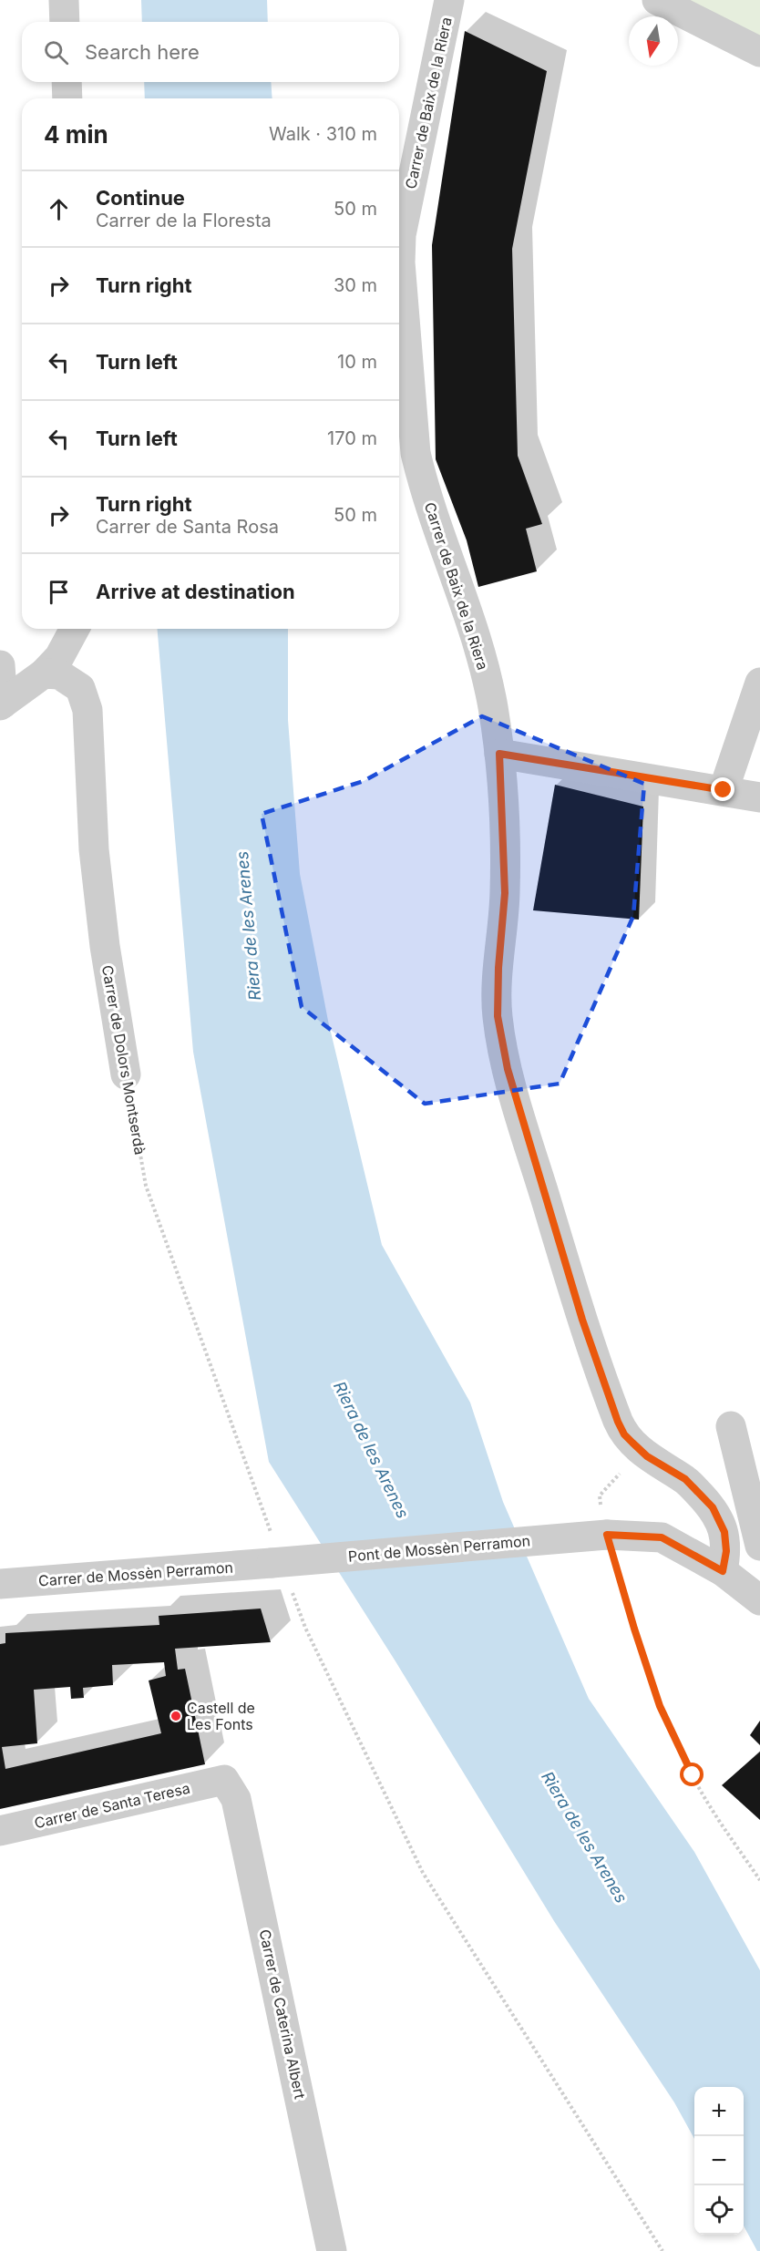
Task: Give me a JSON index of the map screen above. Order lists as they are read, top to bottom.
{
  "streets": {
    "street": [
      "Carrer de Baix de la Riera",
      "Carrer de Dolors Montserdà",
      "Pont de Mossèn Perramon",
      "Carrer de Mossèn Perramon",
      "Carrer de Santa Teresa",
      "Carrer de Caterina Albert"
    ]
  },
  "crossings": [
    ["Carrer de Dolors Montserdà", "Pont de Mossèn Perramon"],
    ["Carrer de Dolors Montserdà", "Carrer de Mossèn Perramon"],
    ["Pont de Mossèn Perramon", "Carrer de Mossèn Perramon"],
    ["Carrer de Santa Teresa", "Carrer de Caterina Albert"]
  ],
  "water": ["Riera de les Arenes"],
  "places": ["Castell de Les Fonts"],
  "north": "bottom",
  "page": {
    "search": "Search here",
    "heading": ["4 min", "Walk · 310 m"],
    "list": [
      ["Continue", "Carrer de la Floresta", "50 m"],
      ["Turn right", "30 m"],
      ["Turn left", "10 m"],
      ["Turn left", "170 m"],
      ["Turn right", "Carrer de Santa Rosa", "50 m"],
      "Arrive at destination"
    ],
    "map_buttons": ["+", "−"]
  }
}
